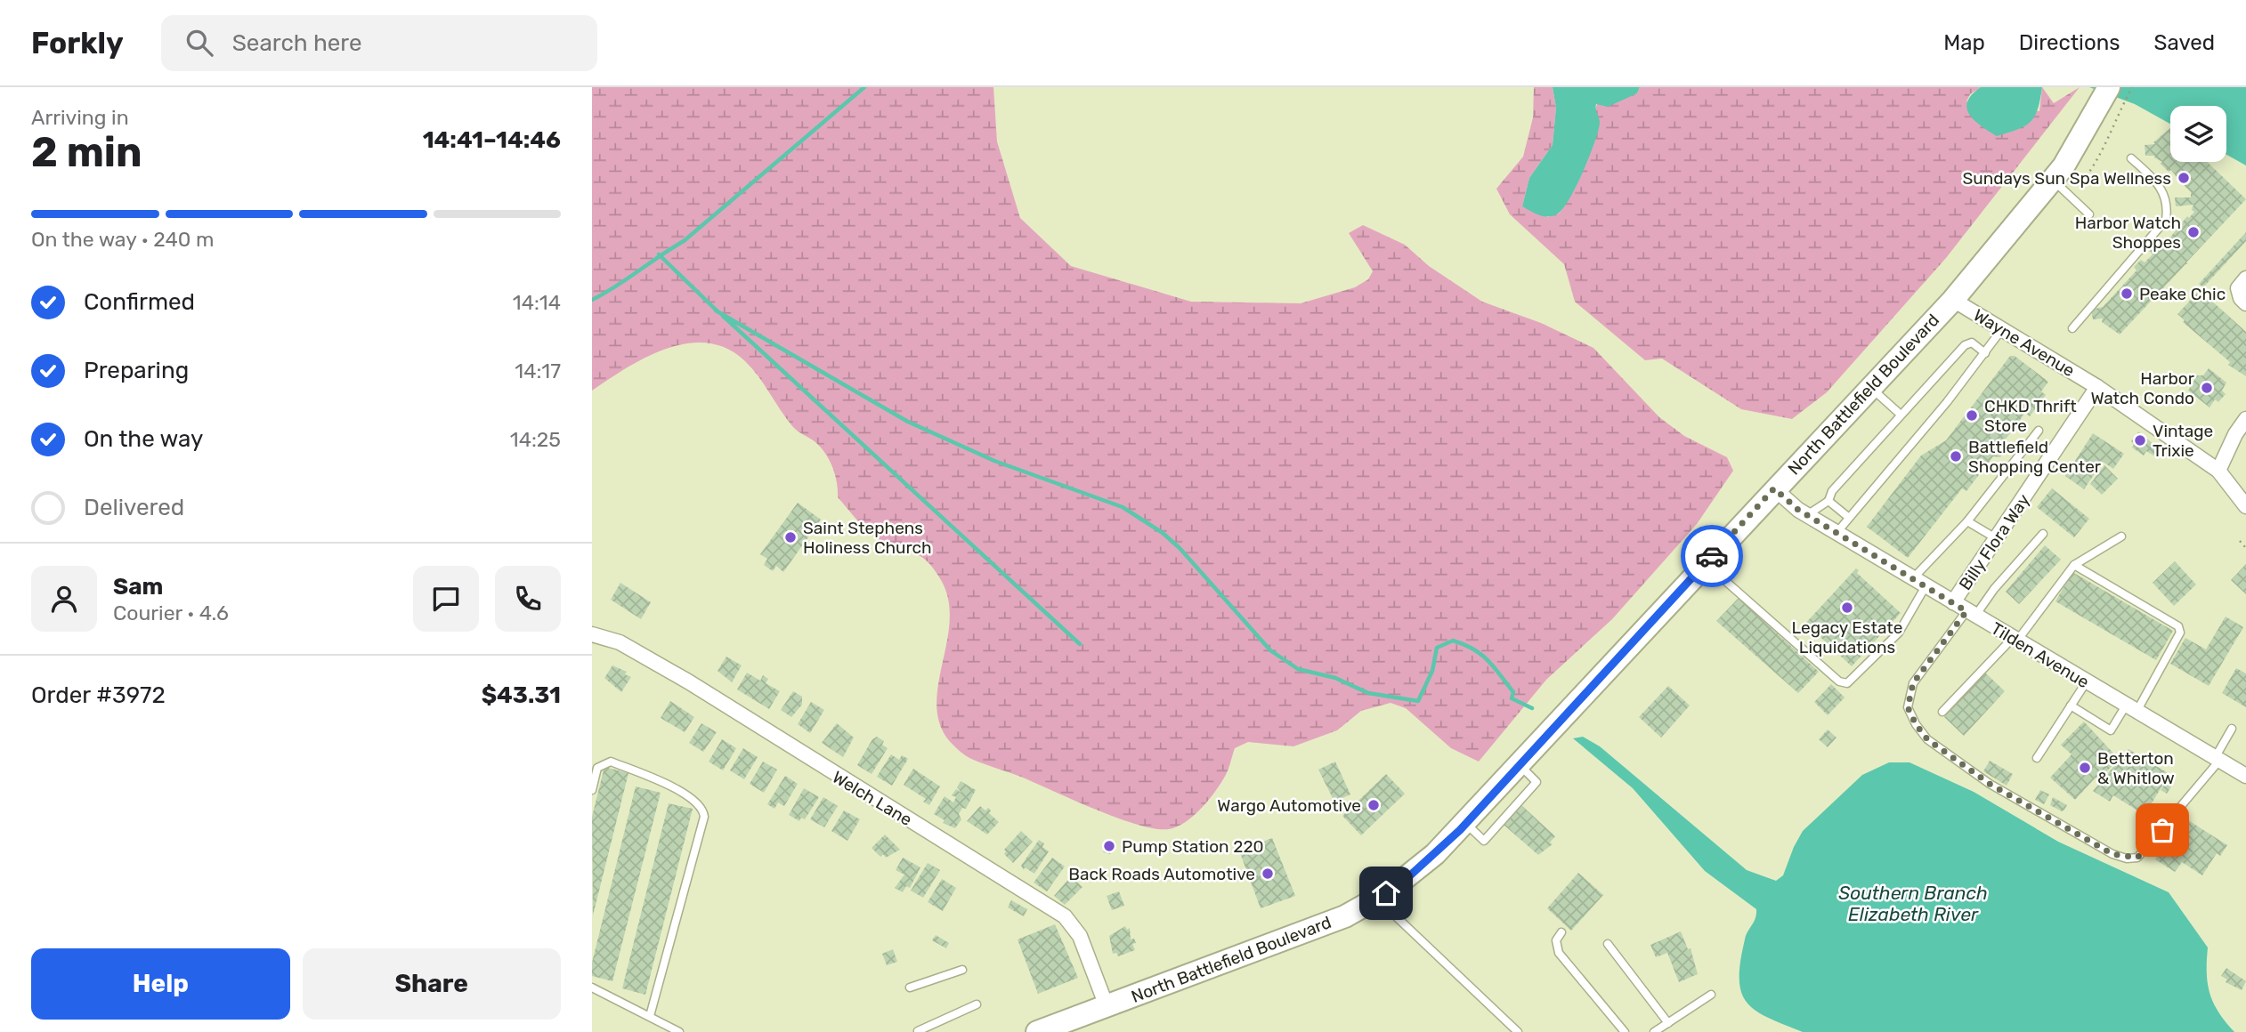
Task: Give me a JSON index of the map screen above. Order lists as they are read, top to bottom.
{
  "streets": {
    "main road": ["North Battlefield Boulevard"],
    "street": [
      "Wayne Avenue",
      "Billy Flora Way",
      "Tilden Avenue",
      "Welch Lane"
    ]
  },
  "crossings": [
    ["Wayne Avenue", "North Battlefield Boulevard"],
    ["Wayne Avenue", "Billy Flora Way"],
    ["North Battlefield Boulevard", "Tilden Avenue"],
    ["North Battlefield Boulevard", "Welch Lane"],
    ["Billy Flora Way", "Tilden Avenue"]
  ],
  "water": ["Southern Branch Elizabeth River"],
  "places": [
    "Sundays Sun Spa Wellness",
    "Harbor Watch Shoppes",
    "Peake Chic",
    "Harbor Watch Condo",
    "CHKD Thrift Store",
    "Vintage Trixie",
    "Battlefield Shopping Center",
    "Saint Stephens Holiness Church",
    "Legacy Estate Liquidations",
    "Betterton & Whitlow",
    "Wargo Automotive",
    "Pump Station 220",
    "Back Roads Automotive"
  ],
  "page": {
    "header": "Forkly",
    "search": "Search here",
    "nav": ["Map", "Directions", "Saved"],
    "heading": ["2 min", "Arriving in", "14:41–14:46"],
    "panel": [
      "Sam",
      "Courier · 4.6",
      "Order #3972",
      "$43.31"
    ],
    "bar": "On the way · 240 m",
    "list": [
      ["Confirmed", "14:14"],
      ["Preparing", "14:17"],
      ["On the way", "14:25"],
      "Delivered"
    ],
    "buttons": ["Help", "Share"]
  }
}
